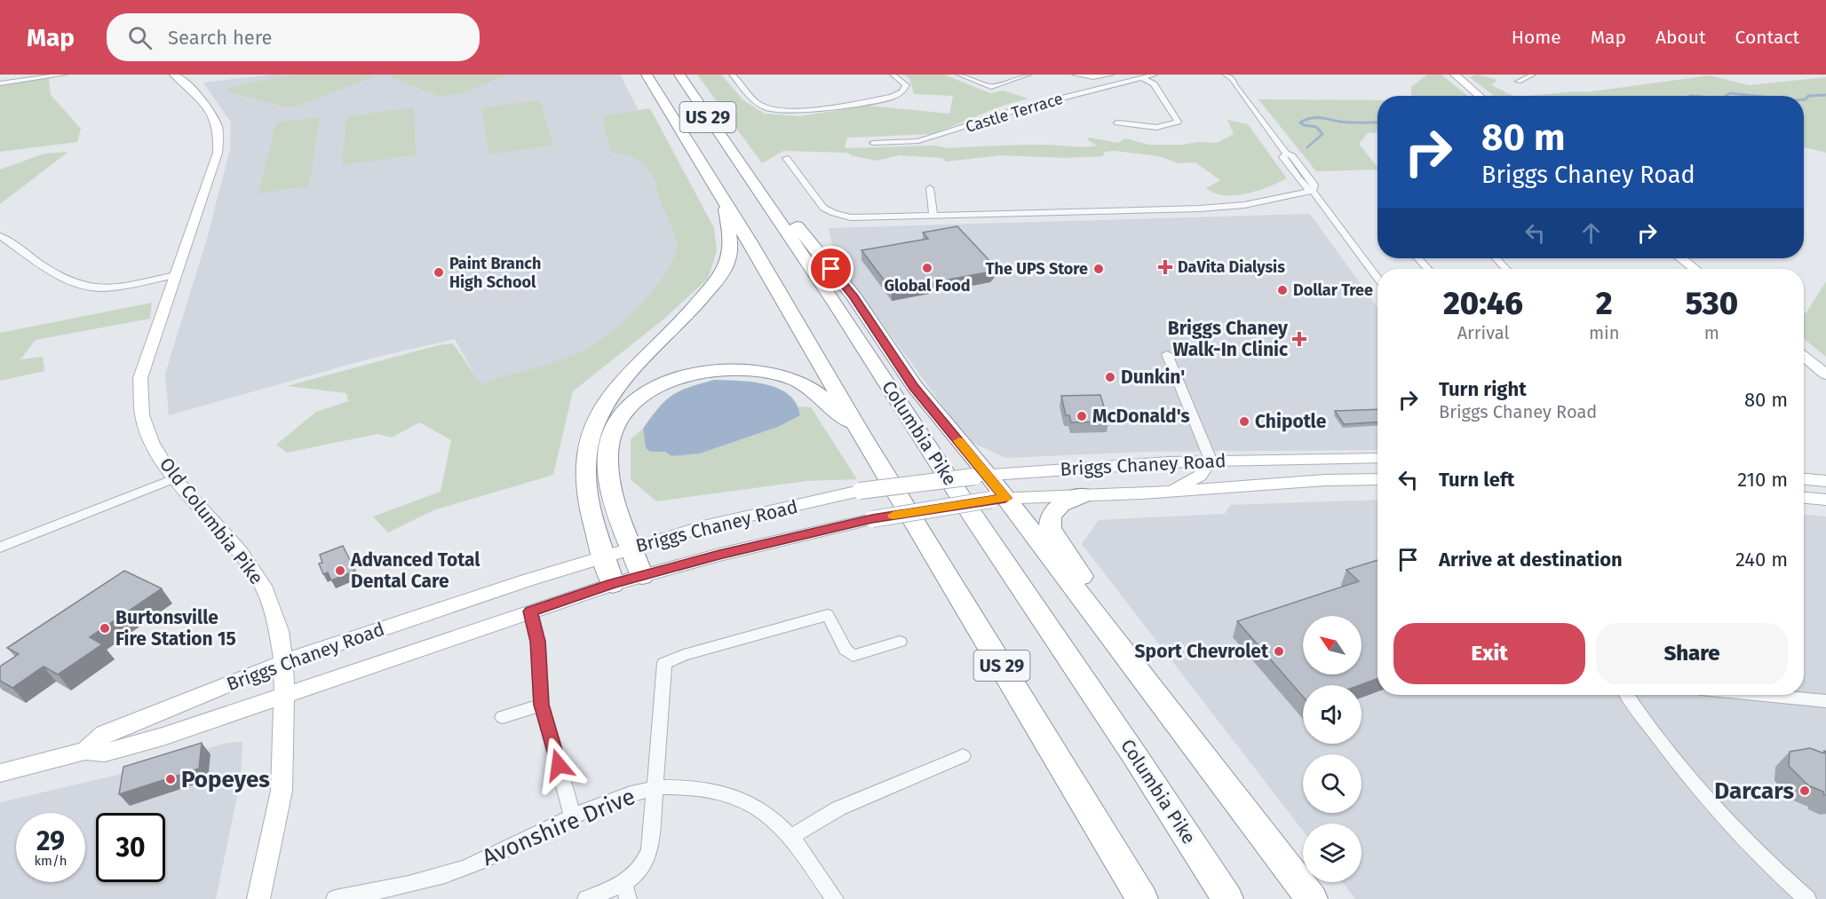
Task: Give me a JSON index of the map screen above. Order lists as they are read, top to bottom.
{
  "streets": {
    "highway": ["US 29", "Columbia Pike"],
    "main road": ["Briggs Chaney Road", "Old Columbia Pike"],
    "street": ["Castle Terrace", "Avonshire Drive"]
  },
  "crossings": [
    ["Briggs Chaney Road", "Old Columbia Pike"]
  ],
  "places": {
    "health": ["DaVita Dialysis", "Briggs Chaney Walk-In Clinic"],
    "other": [
      "Global Food",
      "The UPS Store",
      "Paint Branch High School",
      "Dollar Tree",
      "Dunkin'",
      "McDonald's",
      "Chipotle",
      "Advanced Total Dental Care",
      "Burtonsville Fire Station 15",
      "Sport Chevrolet",
      "Popeyes",
      "Darcars"
    ]
  },
  "north": "top left",
  "page": {
    "header": "Map",
    "search": "Search here",
    "nav": [
      "Home",
      "Map",
      "About",
      "Contact"
    ],
    "turn": ["80 m", "Briggs Chaney Road"],
    "eta": [
      "20:46",
      "Arrival",
      "2",
      "min",
      "530",
      "m"
    ],
    "list": [
      {
        "name": "Turn right",
        "note": "Briggs Chaney Road",
        "value": "80 m"
      },
      {
        "name": "Turn left",
        "value": "210 m"
      },
      {
        "name": "Arrive at destination",
        "value": "240 m"
      }
    ],
    "buttons": ["Exit", "Share"],
    "speed": "29 km/h",
    "limit": "30"
  }
}
